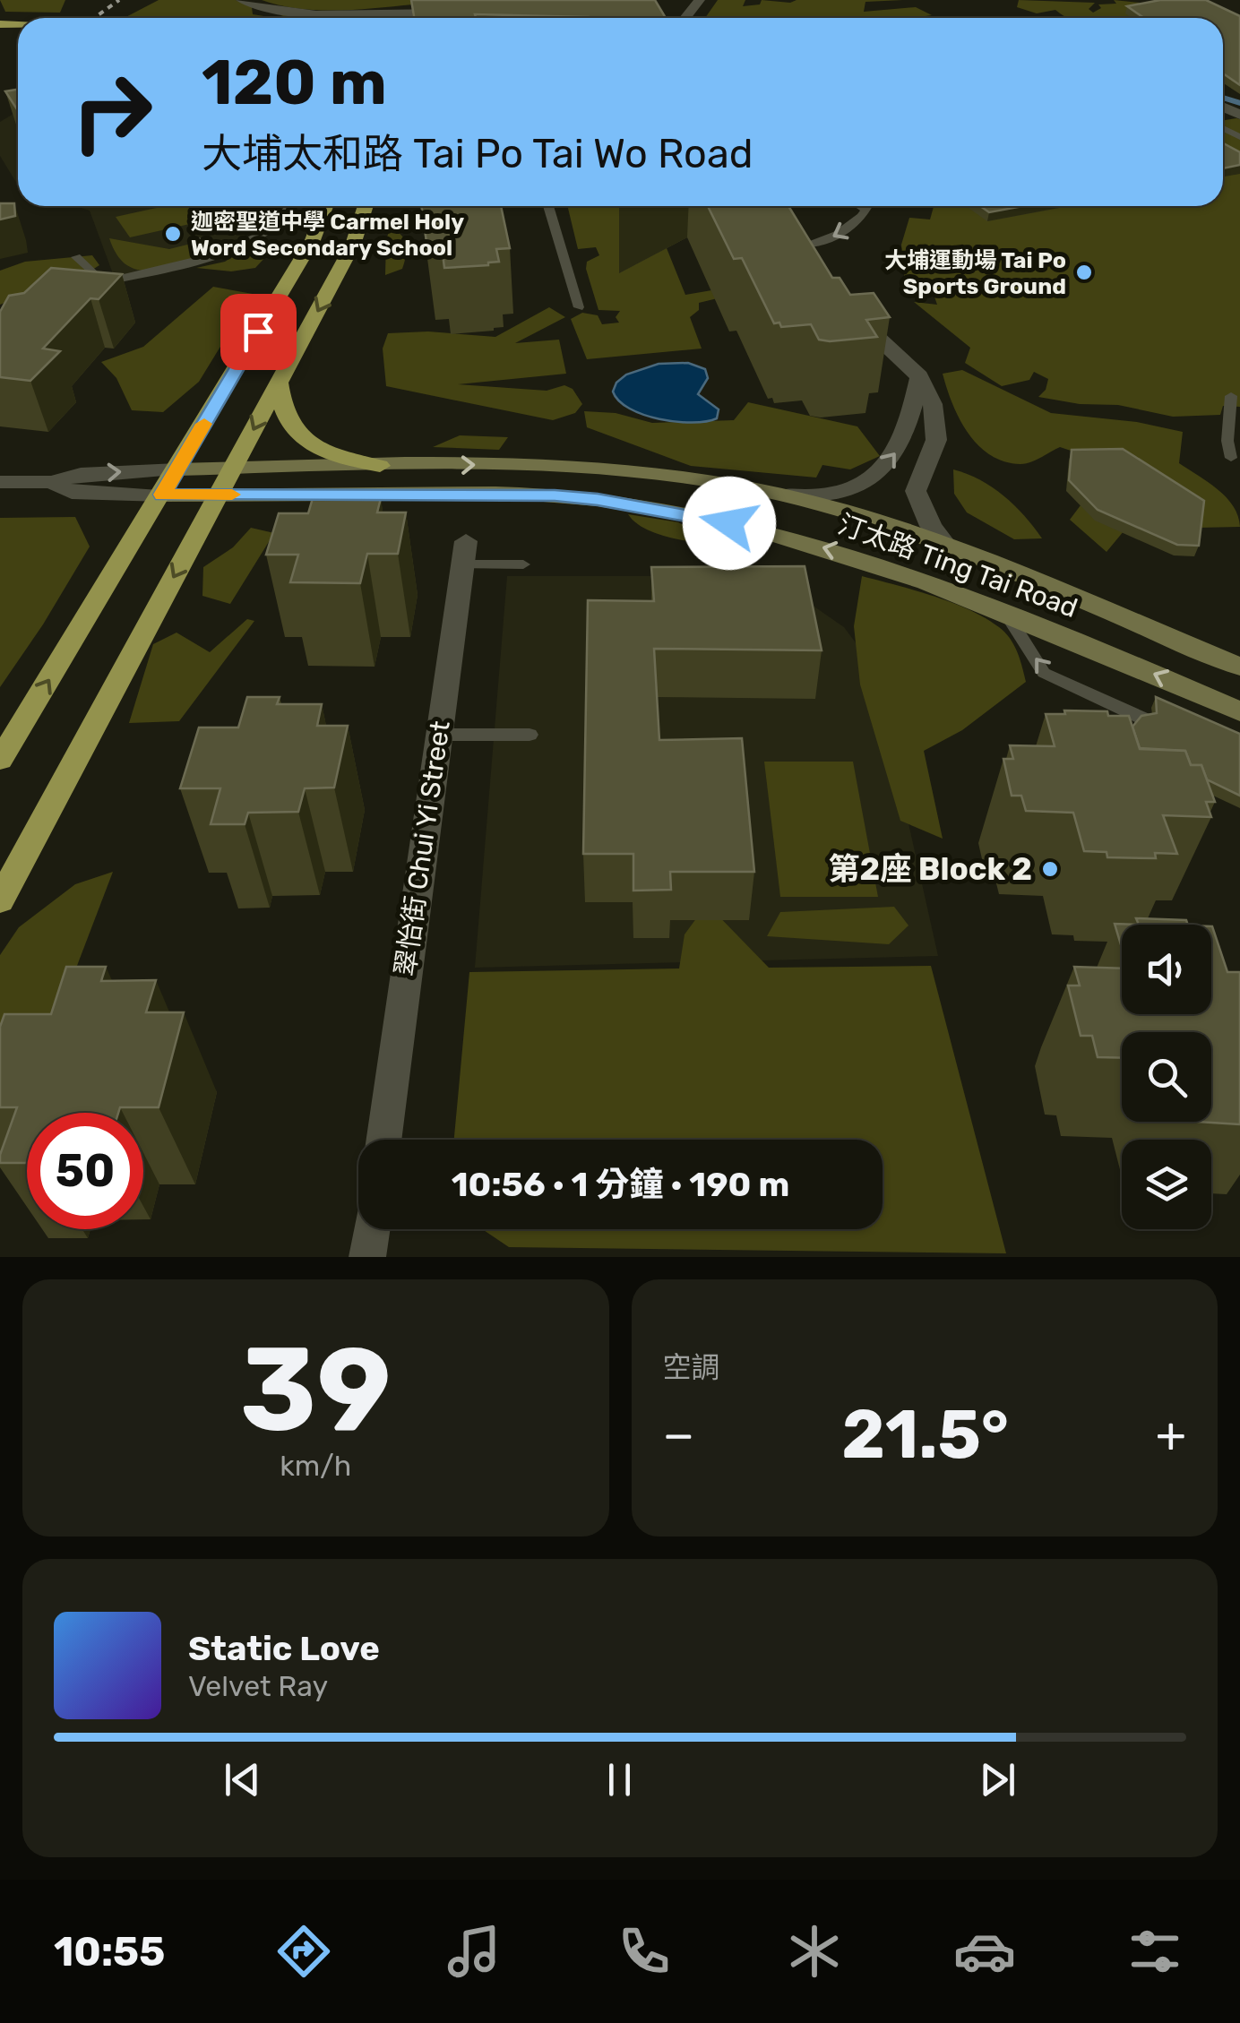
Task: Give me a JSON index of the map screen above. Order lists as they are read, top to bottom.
{
  "streets": {
    "main road": ["汀太路 Ting Tai Road"],
    "street": ["翠怡街 Chui Yi Street"]
  },
  "places": ["迦密聖道中學 Carmel Holy Word Secondary School", "大埔運動場 Tai Po Sports Ground", "第2座 Block 2"],
  "page": {
    "turn": ["120 m", "大埔太和路 Tai Po Tai Wo Road"],
    "limit": "50",
    "trip": "10:56 · 1 分鐘 · 190 m",
    "tile": [
      ["39", "km/h"],
      "空調"
    ],
    "heat": ["−", "21.5°", "+"],
    "song": ["Static Love", "Velvet Ray"],
    "tabs": "10:55"
  }
}
